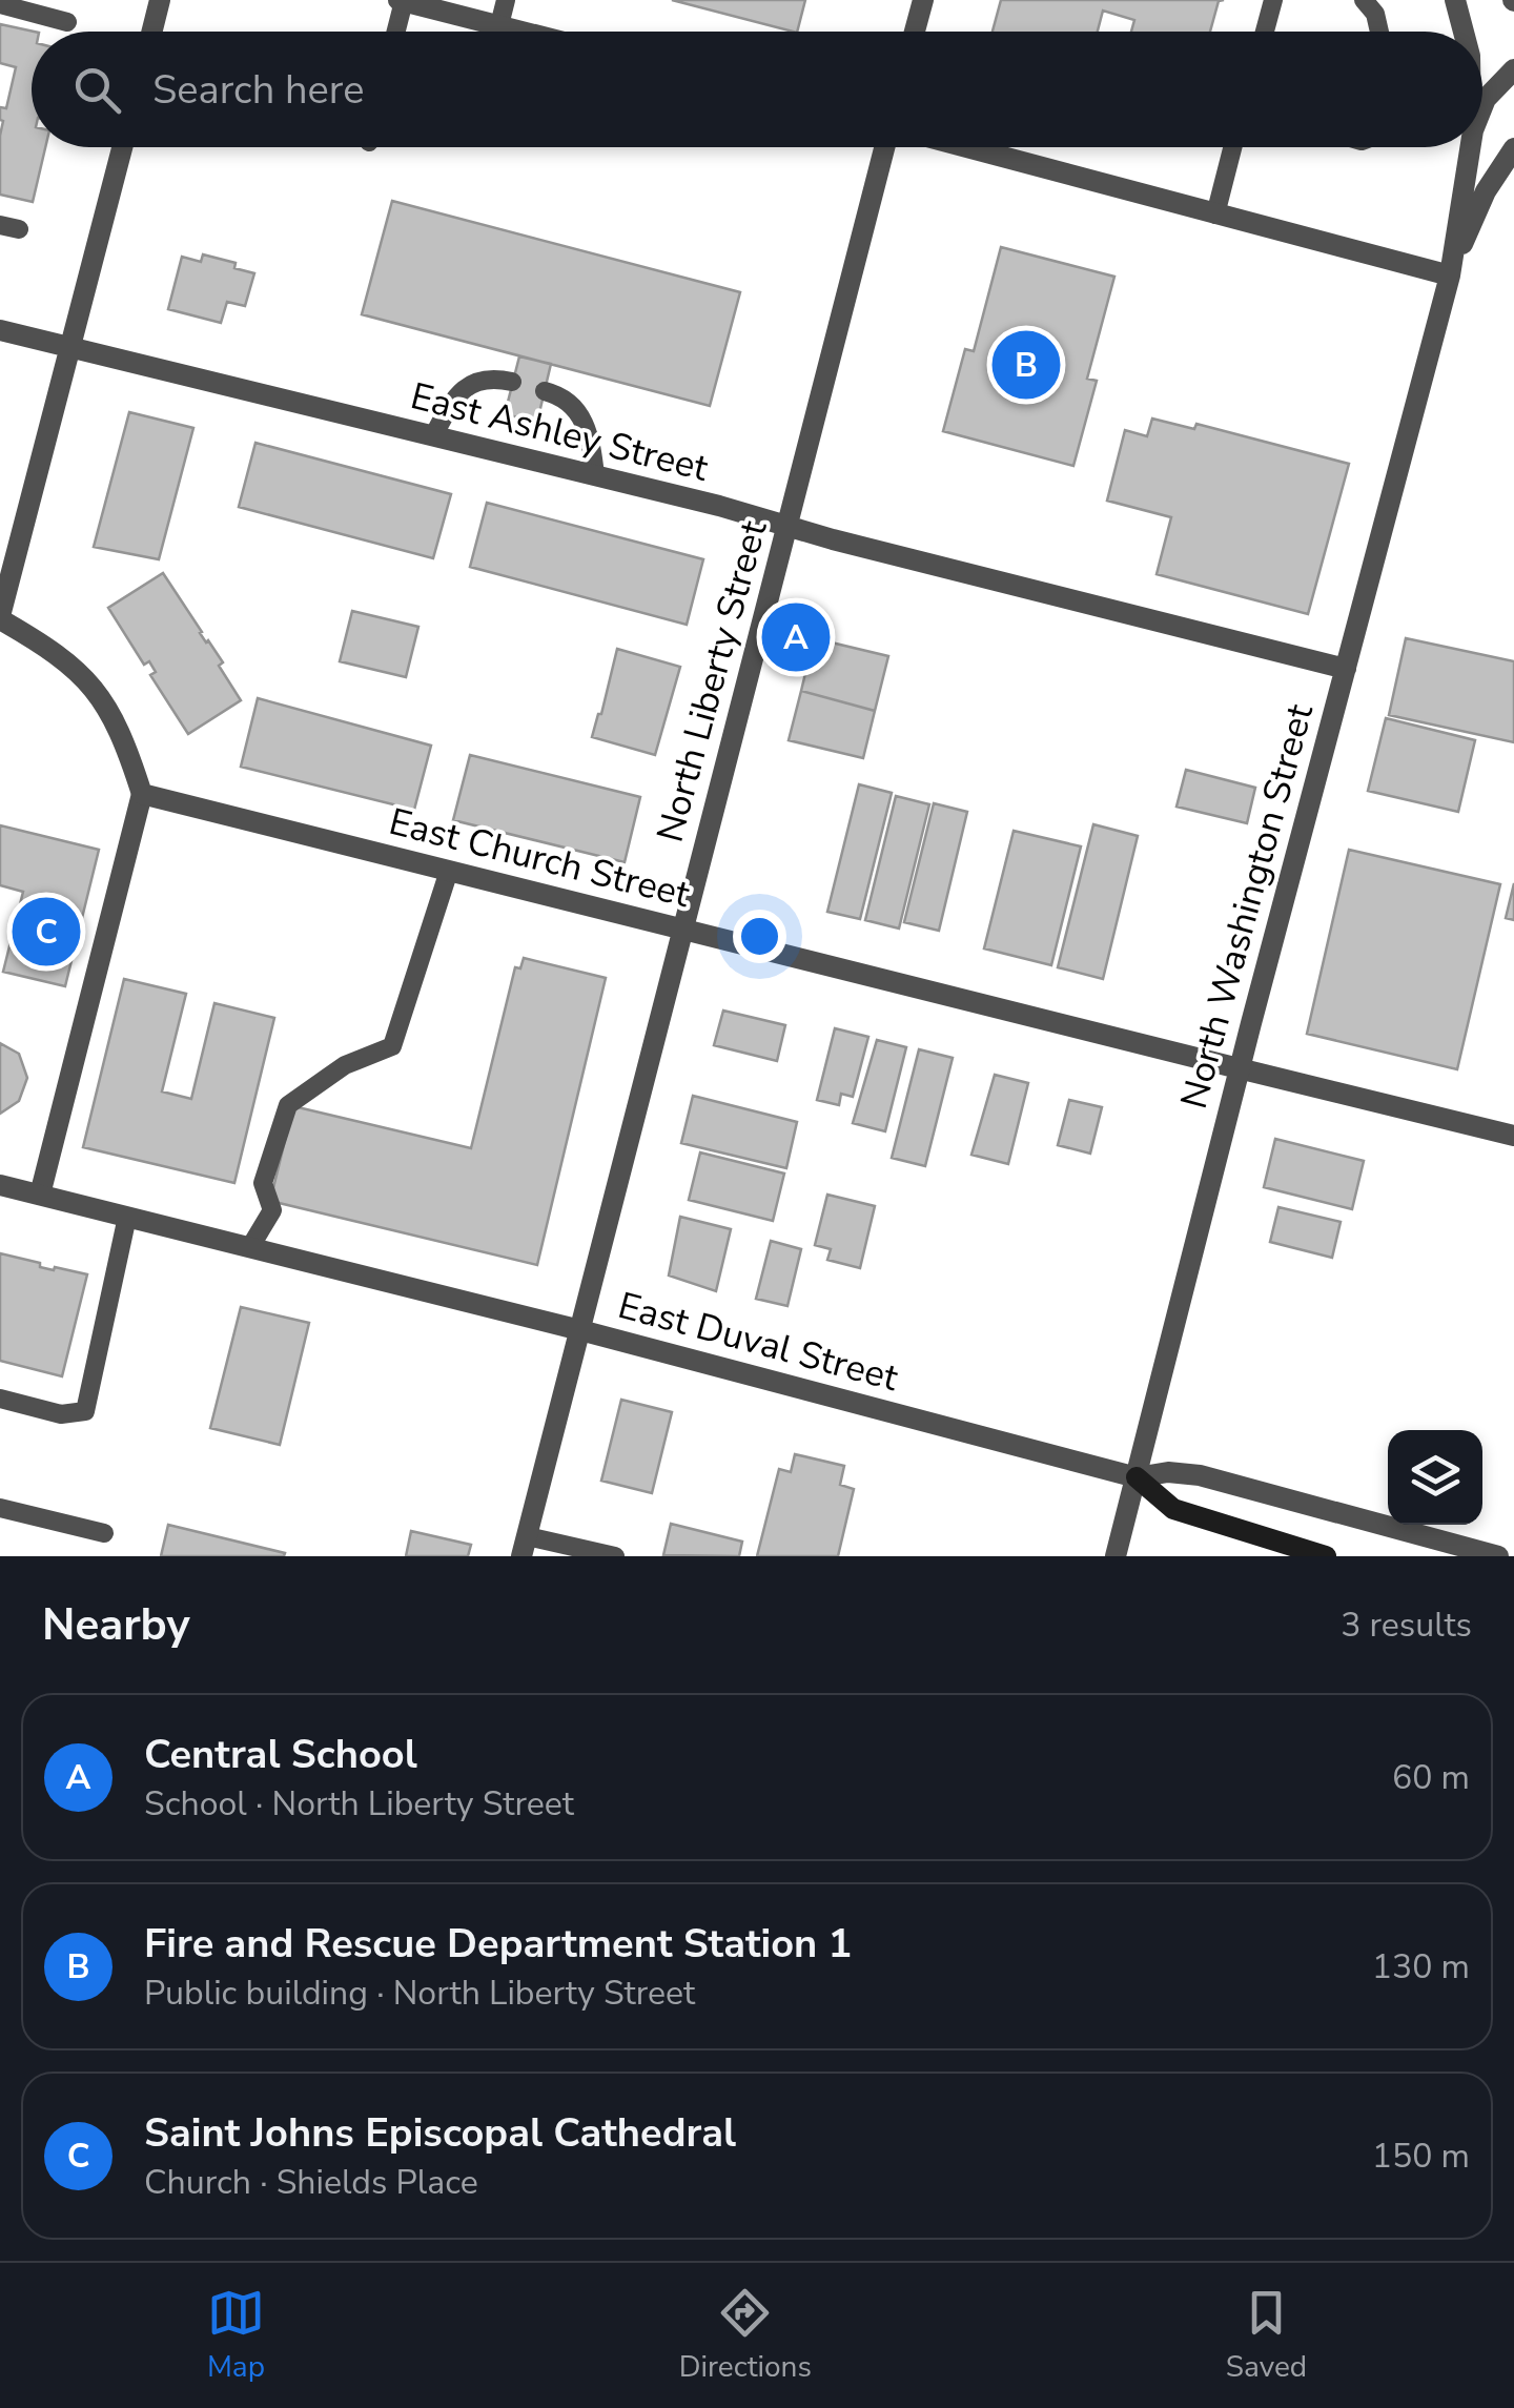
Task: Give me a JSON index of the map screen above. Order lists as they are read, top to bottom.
{
  "streets": {
    "street": [
      "East Ashley Street",
      "North Liberty Street",
      "East Church Street",
      "North Washington Street",
      "East Duval Street"
    ]
  },
  "crossings": [
    ["East Ashley Street", "North Liberty Street"],
    ["East Ashley Street", "North Washington Street"],
    ["North Liberty Street", "East Church Street"],
    ["North Liberty Street", "East Duval Street"],
    ["East Church Street", "North Washington Street"],
    ["North Washington Street", "East Duval Street"]
  ],
  "page": {
    "search": "Search here",
    "pins": ["B", "A", "C"],
    "heading": ["Nearby", "3 results"],
    "list": [
      {
        "mark": "A",
        "name": "Central School",
        "note": "School · North Liberty Street",
        "value": "60 m"
      },
      {
        "mark": "B",
        "name": "Fire and Rescue Department Station 1",
        "note": "Public building · North Liberty Street",
        "value": "130 m"
      },
      {
        "mark": "C",
        "name": "Saint Johns Episcopal Cathedral",
        "note": "Church · Shields Place",
        "value": "150 m"
      }
    ],
    "nav": ["Map", "Directions", "Saved"]
  }
}
